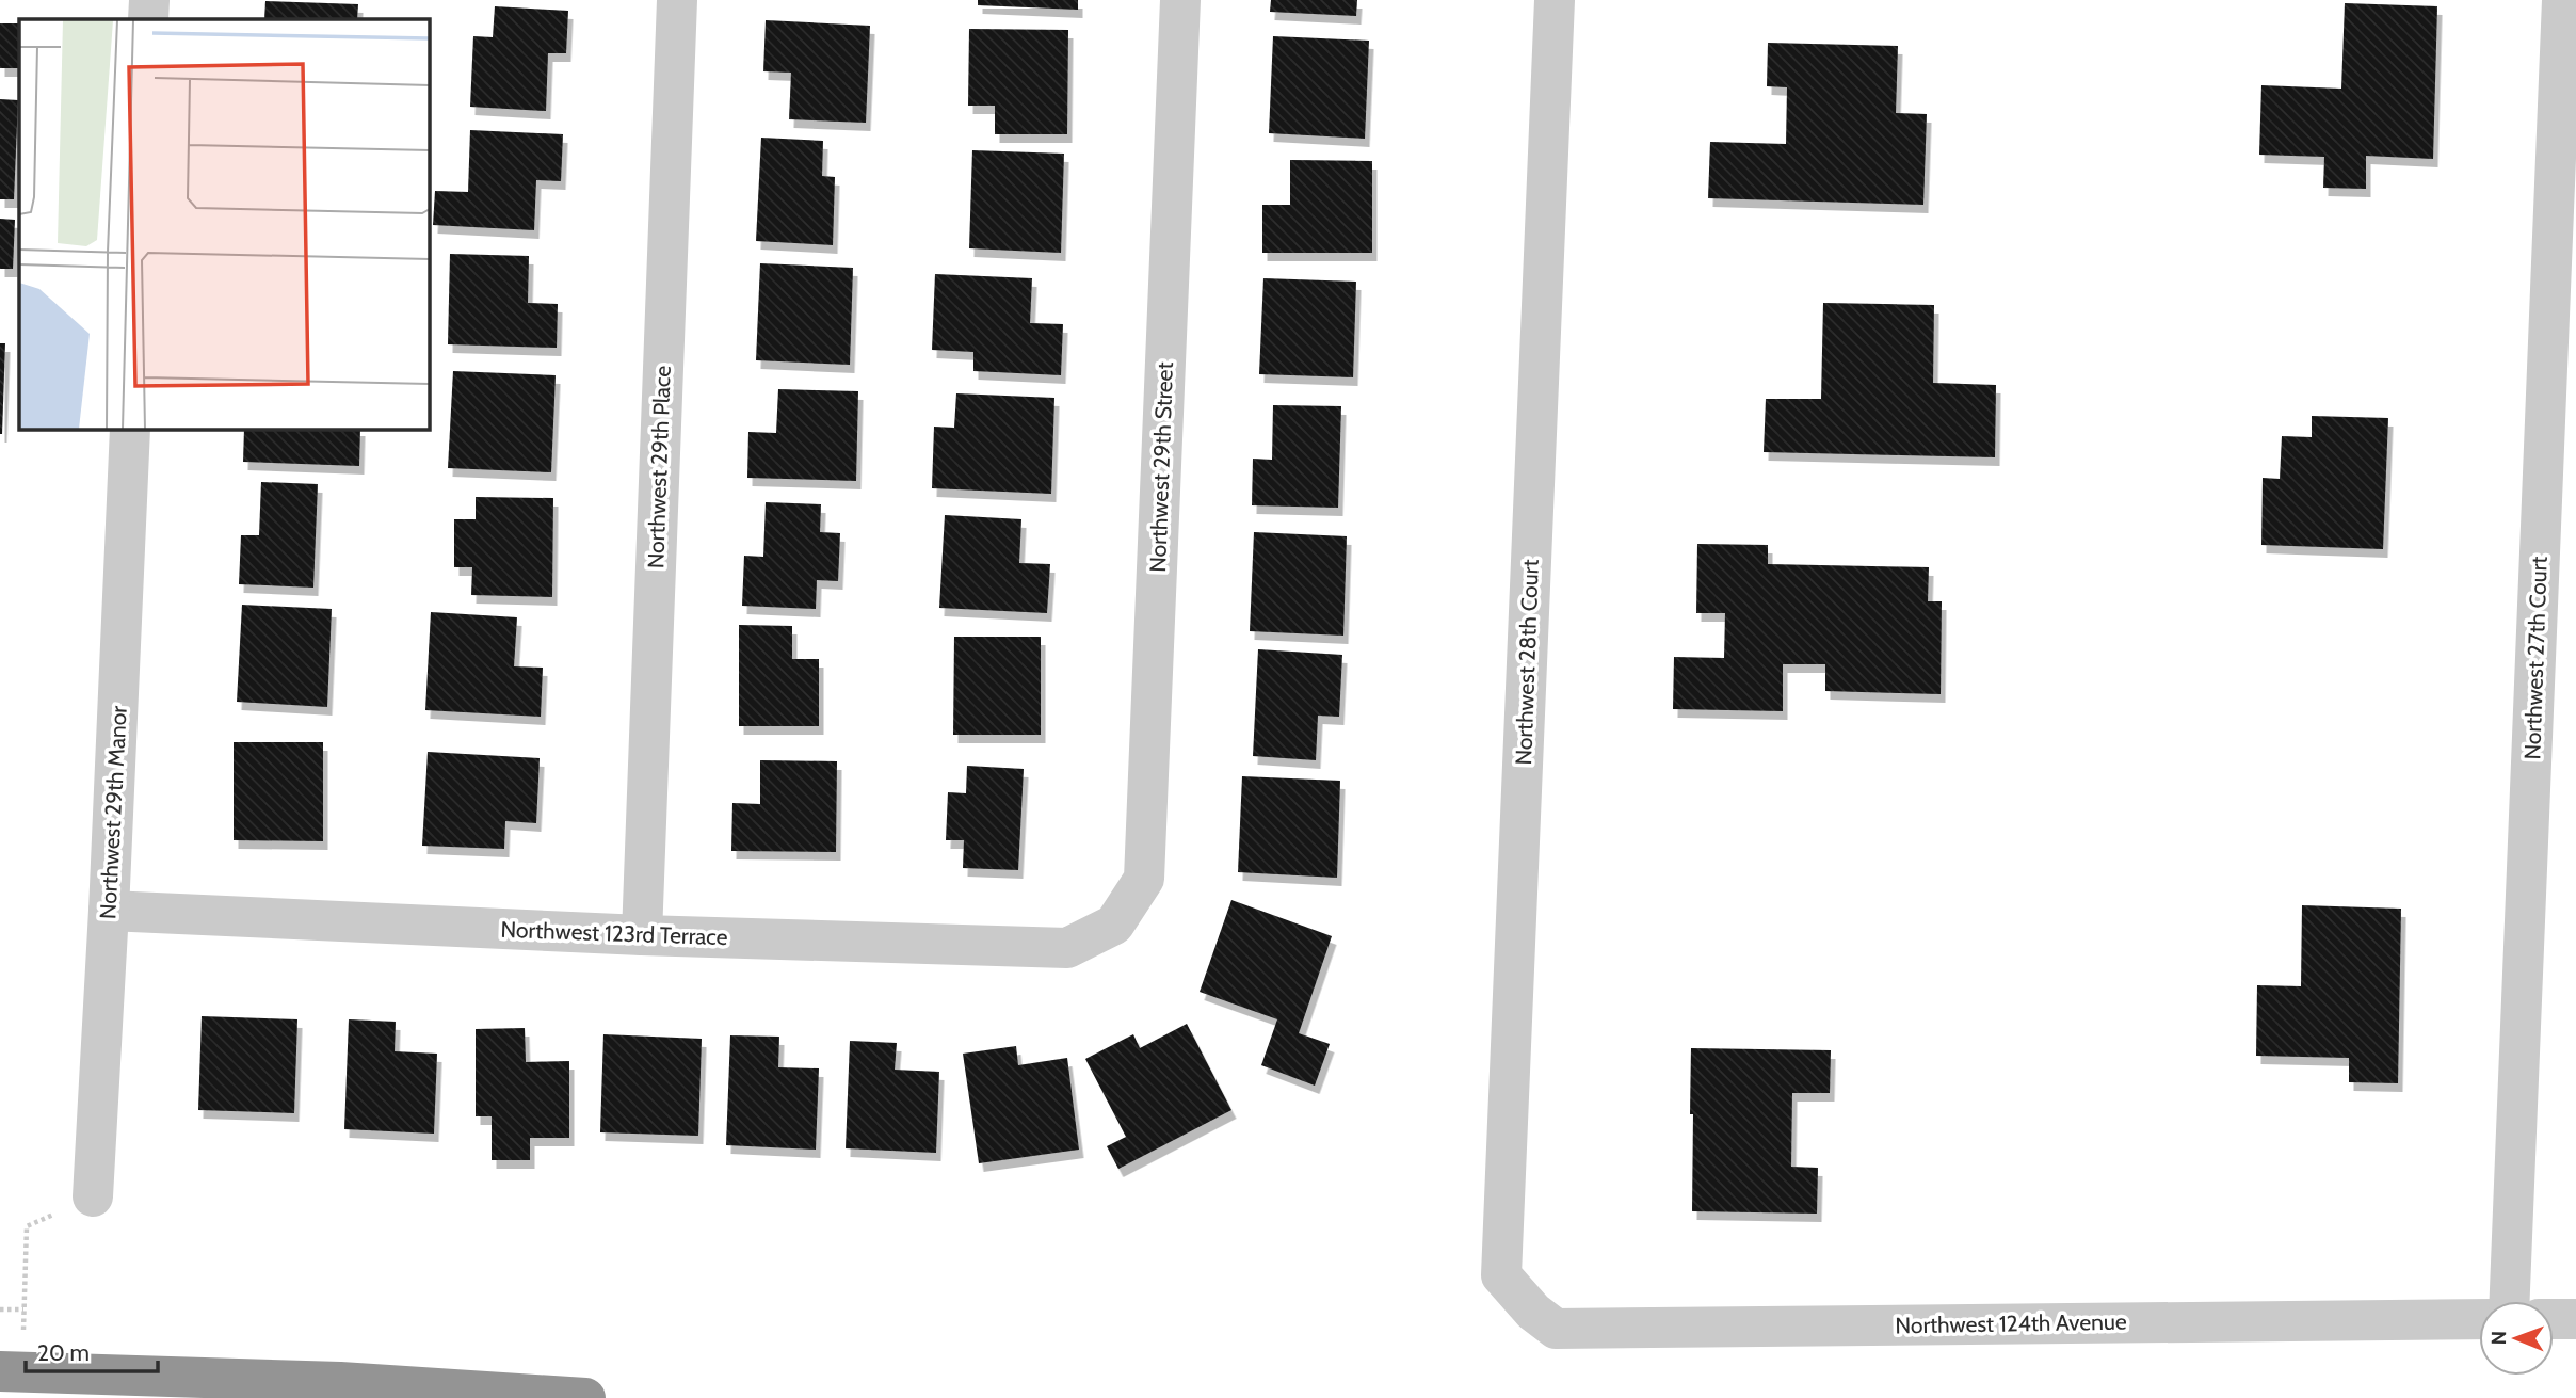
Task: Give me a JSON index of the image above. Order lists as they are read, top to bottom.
{
  "streets": {
    "street": [
      "Northwest 29th Place",
      "Northwest 29th Street",
      "Northwest 27th Court",
      "Northwest 28th Court",
      "Northwest 29th Manor",
      "Northwest 123rd Terrace",
      "Northwest 124th Avenue"
    ]
  },
  "crossings": [
    ["Northwest 29th Place", "Northwest 123rd Terrace"],
    ["Northwest 29th Street", "Northwest 123rd Terrace"],
    ["Northwest 28th Court", "Northwest 124th Avenue"],
    ["Northwest 29th Manor", "Northwest 123rd Terrace"]
  ],
  "scale_bar": "20 m",
  "north": "left"
}
